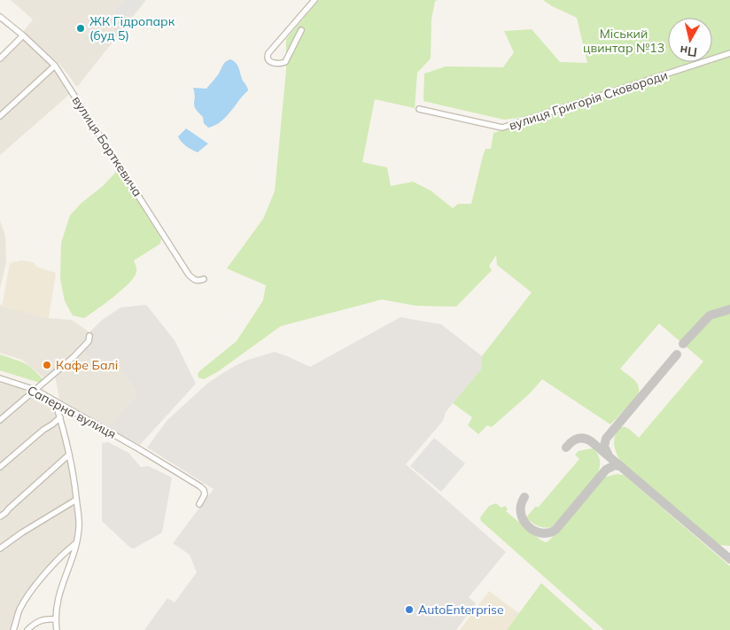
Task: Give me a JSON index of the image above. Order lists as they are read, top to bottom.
{
  "streets": {
    "street": ["вулиця Григорія Сковороди", "вулиця Борткевича", "Саперна вулиця"]
  },
  "parks": ["Міський цвинтар №13"],
  "places": ["ЖК Гідропарк (буд 5)", "Кафе Балі", "AutoEnterprise"],
  "north": "bottom"
}
